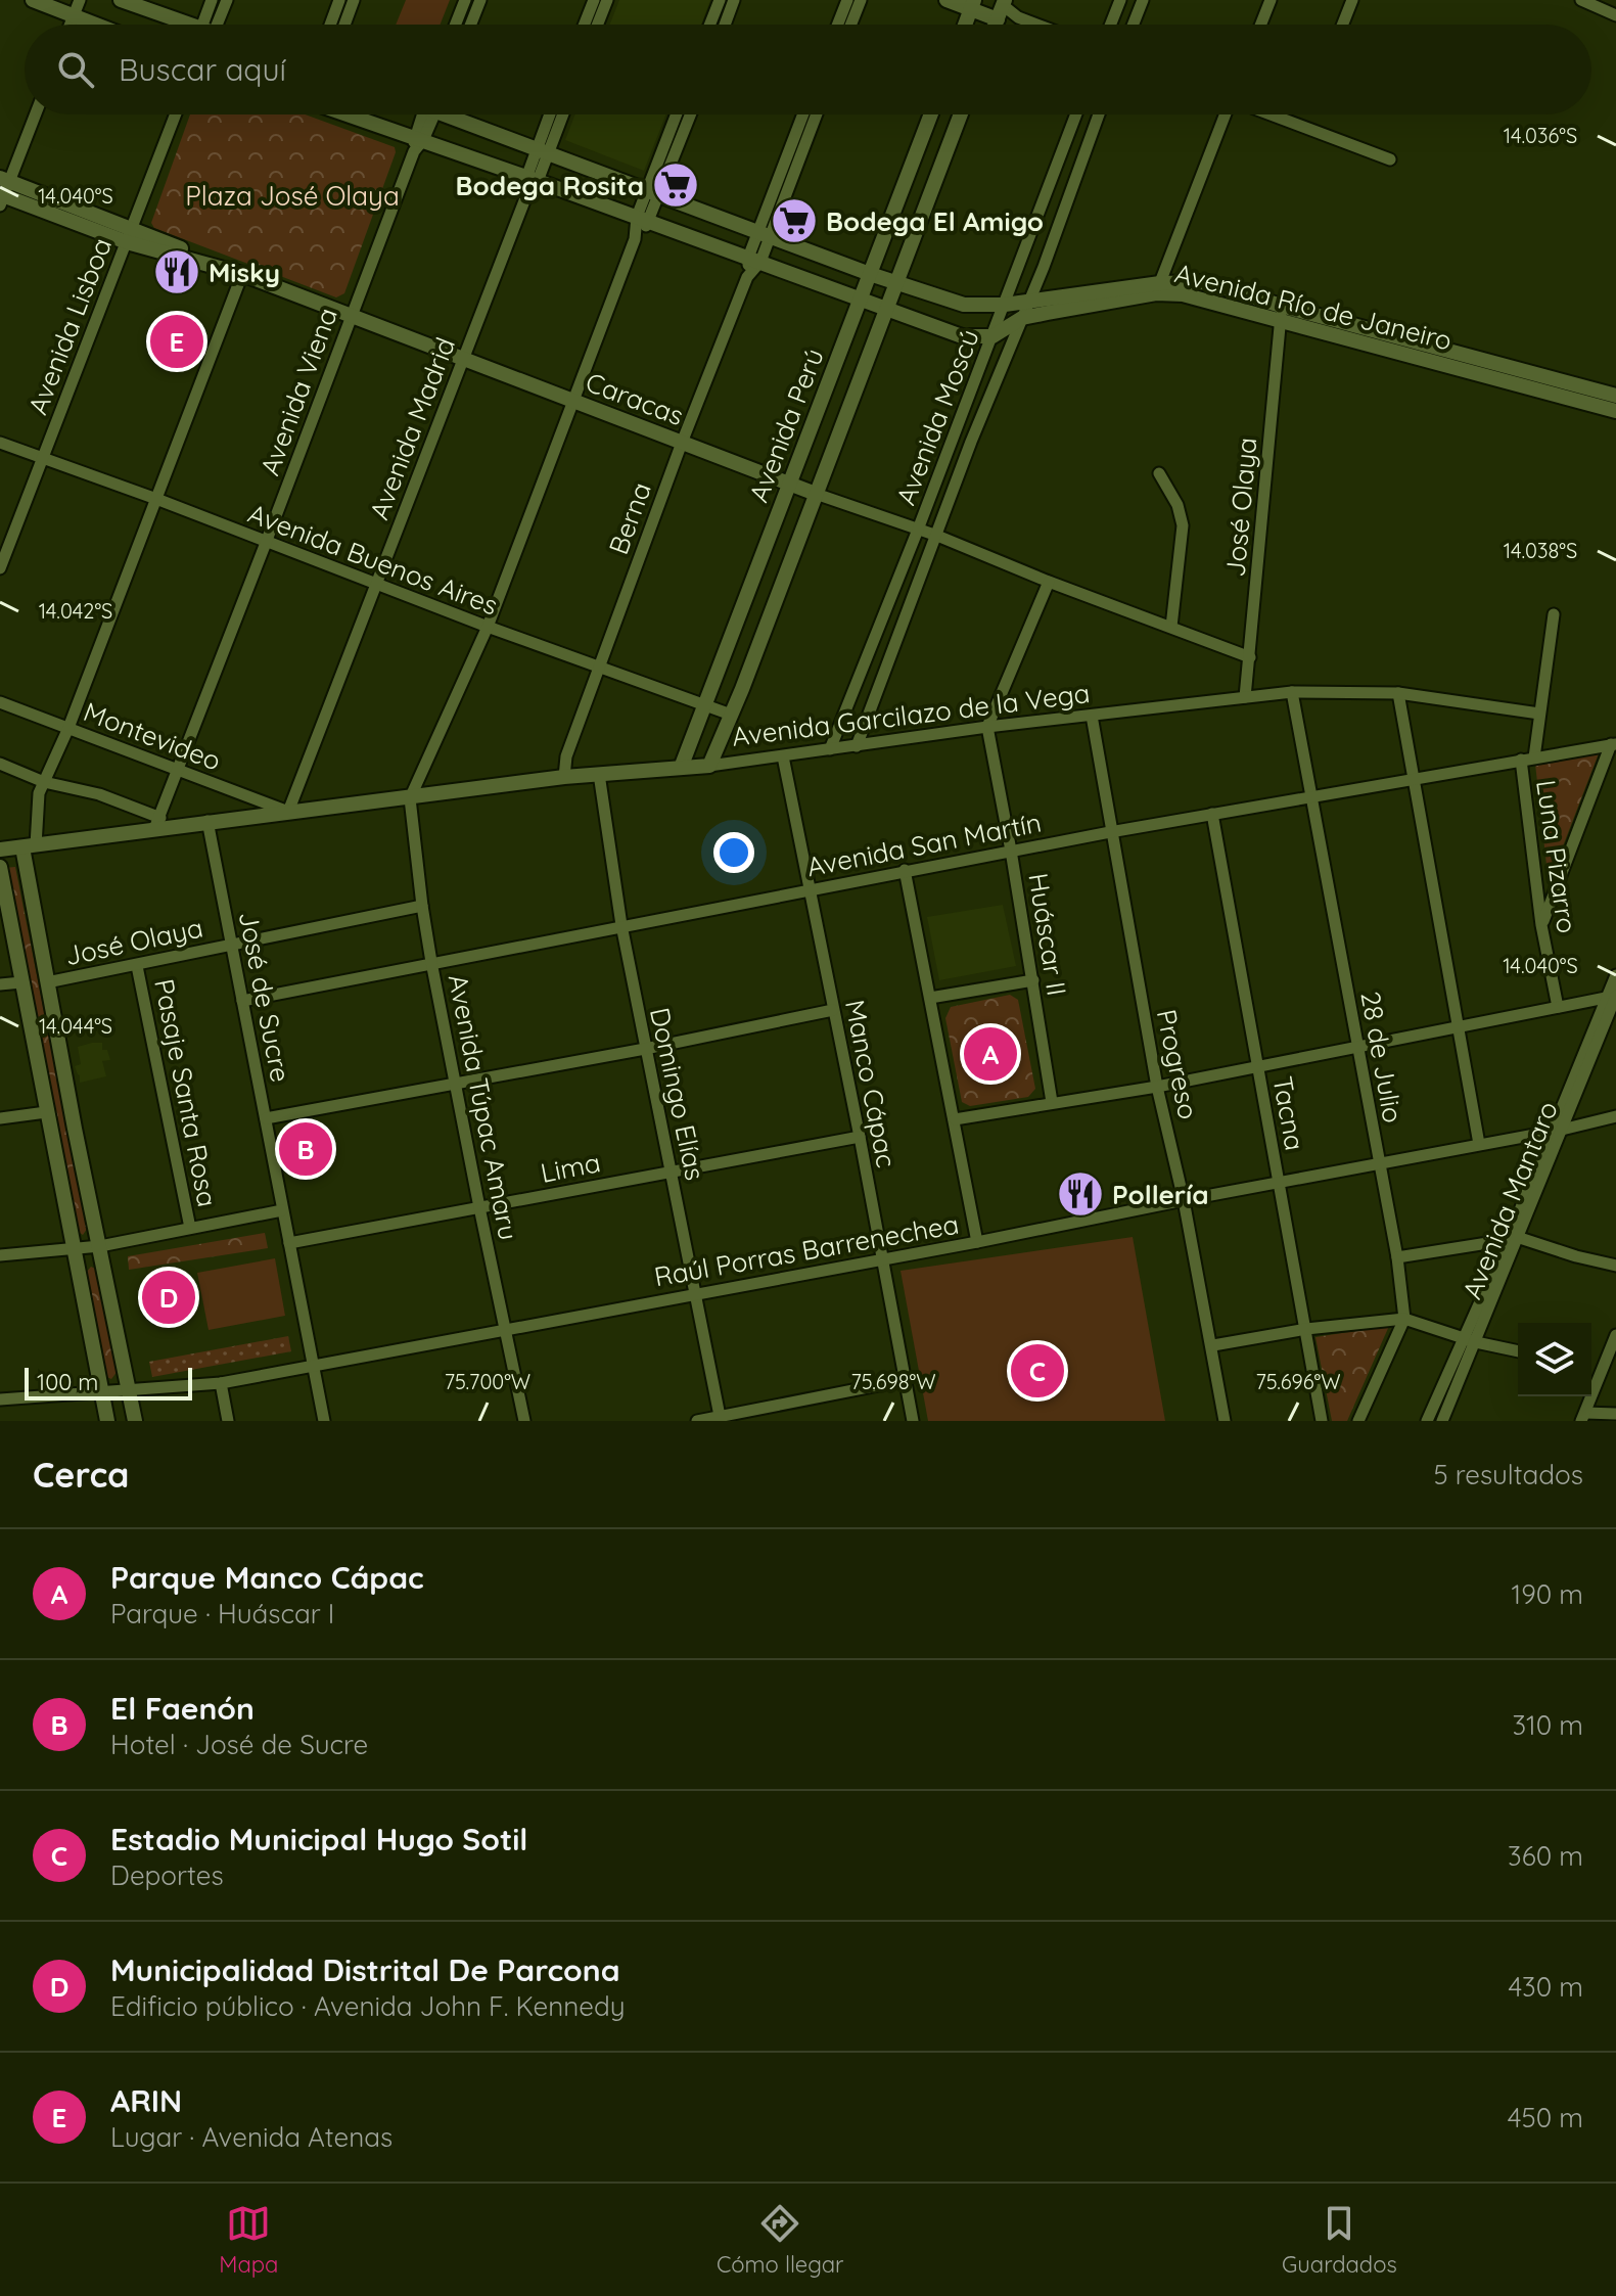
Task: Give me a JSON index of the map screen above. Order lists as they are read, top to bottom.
{
  "streets": {
    "street": [
      "Avenida Río de Janeiro",
      "Avenida Lisboa",
      "Avenida Viena",
      "Caracas",
      "Avenida Moscú",
      "Avenida Perú",
      "Avenida Madrid",
      "José Olaya",
      "Berna",
      "Avenida Buenos Aires",
      "Avenida Garcilazo de la Vega",
      "Montevideo",
      "Avenida San Martín",
      "Luna Pizarro",
      "Huáscar II",
      "José de Sucre",
      "28 de Julio",
      "Progreso",
      "Manco Cápac",
      "Pasaje Santa Rosa",
      "Domingo Elías",
      "Avenida Túpac Amaru",
      "Tacna",
      "Lima",
      "Avenida Mantaro",
      "Raúl Porras Barrenechea"
    ]
  },
  "crossings": [
    ["Avenida Río de Janeiro", "Avenida Moscú"],
    ["Avenida Río de Janeiro", "Avenida Perú"],
    ["Avenida Río de Janeiro", "Avenida Madrid"],
    ["Avenida Río de Janeiro", "José Olaya"],
    ["Avenida Río de Janeiro", "Berna"],
    ["Avenida Lisboa", "Caracas"],
    ["Avenida Lisboa", "Avenida Buenos Aires"],
    ["Avenida Viena", "Caracas"],
    ["Avenida Viena", "Avenida Buenos Aires"],
    ["Avenida Viena", "Avenida Garcilazo de la Vega"],
    ["Avenida Viena", "Montevideo"],
    ["Caracas", "Avenida Moscú"],
    ["Caracas", "Avenida Perú"],
    ["Caracas", "Avenida Madrid"],
    ["Caracas", "José Olaya"],
    ["Caracas", "Berna"],
    ["Avenida Moscú", "Avenida Garcilazo de la Vega"],
    ["Avenida Perú", "Avenida Buenos Aires"],
    ["Avenida Perú", "Avenida Garcilazo de la Vega"],
    ["Avenida Madrid", "Avenida Buenos Aires"],
    ["Avenida Madrid", "Avenida Garcilazo de la Vega"],
    ["Avenida Madrid", "Montevideo"],
    ["José Olaya", "Avenida Garcilazo de la Vega"],
    ["José Olaya", "José de Sucre"],
    ["José Olaya", "Pasaje Santa Rosa"],
    ["José Olaya", "Avenida Túpac Amaru"],
    ["Berna", "Avenida Buenos Aires"],
    ["Berna", "Avenida Garcilazo de la Vega"],
    ["Avenida Garcilazo de la Vega", "Montevideo"],
    ["Avenida Garcilazo de la Vega", "Luna Pizarro"],
    ["Avenida Garcilazo de la Vega", "Huáscar II"],
    ["Avenida Garcilazo de la Vega", "José de Sucre"],
    ["Avenida Garcilazo de la Vega", "28 de Julio"],
    ["Avenida Garcilazo de la Vega", "Progreso"],
    ["Avenida Garcilazo de la Vega", "Manco Cápac"],
    ["Avenida Garcilazo de la Vega", "Domingo Elías"],
    ["Avenida Garcilazo de la Vega", "Avenida Túpac Amaru"],
    ["Avenida San Martín", "Luna Pizarro"],
    ["Avenida San Martín", "Huáscar II"],
    ["Avenida San Martín", "José de Sucre"],
    ["Avenida San Martín", "28 de Julio"],
    ["Avenida San Martín", "Progreso"],
    ["Avenida San Martín", "Manco Cápac"],
    ["Avenida San Martín", "Domingo Elías"],
    ["Avenida San Martín", "Avenida Túpac Amaru"],
    ["Avenida San Martín", "Tacna"],
    ["José de Sucre", "Lima"],
    ["José de Sucre", "Raúl Porras Barrenechea"],
    ["28 de Julio", "Raúl Porras Barrenechea"],
    ["Progreso", "Raúl Porras Barrenechea"],
    ["Manco Cápac", "Lima"],
    ["Manco Cápac", "Raúl Porras Barrenechea"],
    ["Domingo Elías", "Lima"],
    ["Domingo Elías", "Raúl Porras Barrenechea"],
    ["Avenida Túpac Amaru", "Lima"],
    ["Avenida Túpac Amaru", "Raúl Porras Barrenechea"],
    ["Tacna", "Raúl Porras Barrenechea"]
  ],
  "parks": ["Plaza José Olaya"],
  "places": {
    "supermarket": ["Bodega Rosita", "Bodega El Amigo"],
    "restaurant": ["Misky", "Pollería"]
  },
  "scale_bar": "100 m",
  "page": {
    "search": "Buscar aquí",
    "pins": [
      "E",
      "A",
      "B",
      "D",
      "C"
    ],
    "scale": "100 m",
    "heading": ["Cerca", "5 resultados"],
    "list": [
      {
        "mark": "A",
        "name": "Parque Manco Cápac",
        "note": "Parque · Huáscar I",
        "value": "190 m"
      },
      {
        "mark": "B",
        "name": "El Faenón",
        "note": "Hotel · José de Sucre",
        "value": "310 m"
      },
      {
        "mark": "C",
        "name": "Estadio Municipal Hugo Sotil",
        "note": "Deportes",
        "value": "360 m"
      },
      {
        "mark": "D",
        "name": "Municipalidad Distrital De Parcona",
        "note": "Edificio público · Avenida John F. Kennedy",
        "value": "430 m"
      },
      {
        "mark": "E",
        "name": "ARIN",
        "note": "Lugar · Avenida Atenas",
        "value": "450 m"
      }
    ],
    "nav": ["Mapa", "Cómo llegar", "Guardados"]
  },
  "coordinates": [
    "14.036°S",
    "14.040°S",
    "14.038°S",
    "14.042°S",
    "14.044°S",
    "75.700°W",
    "75.698°W",
    "75.696°W"
  ]
}
